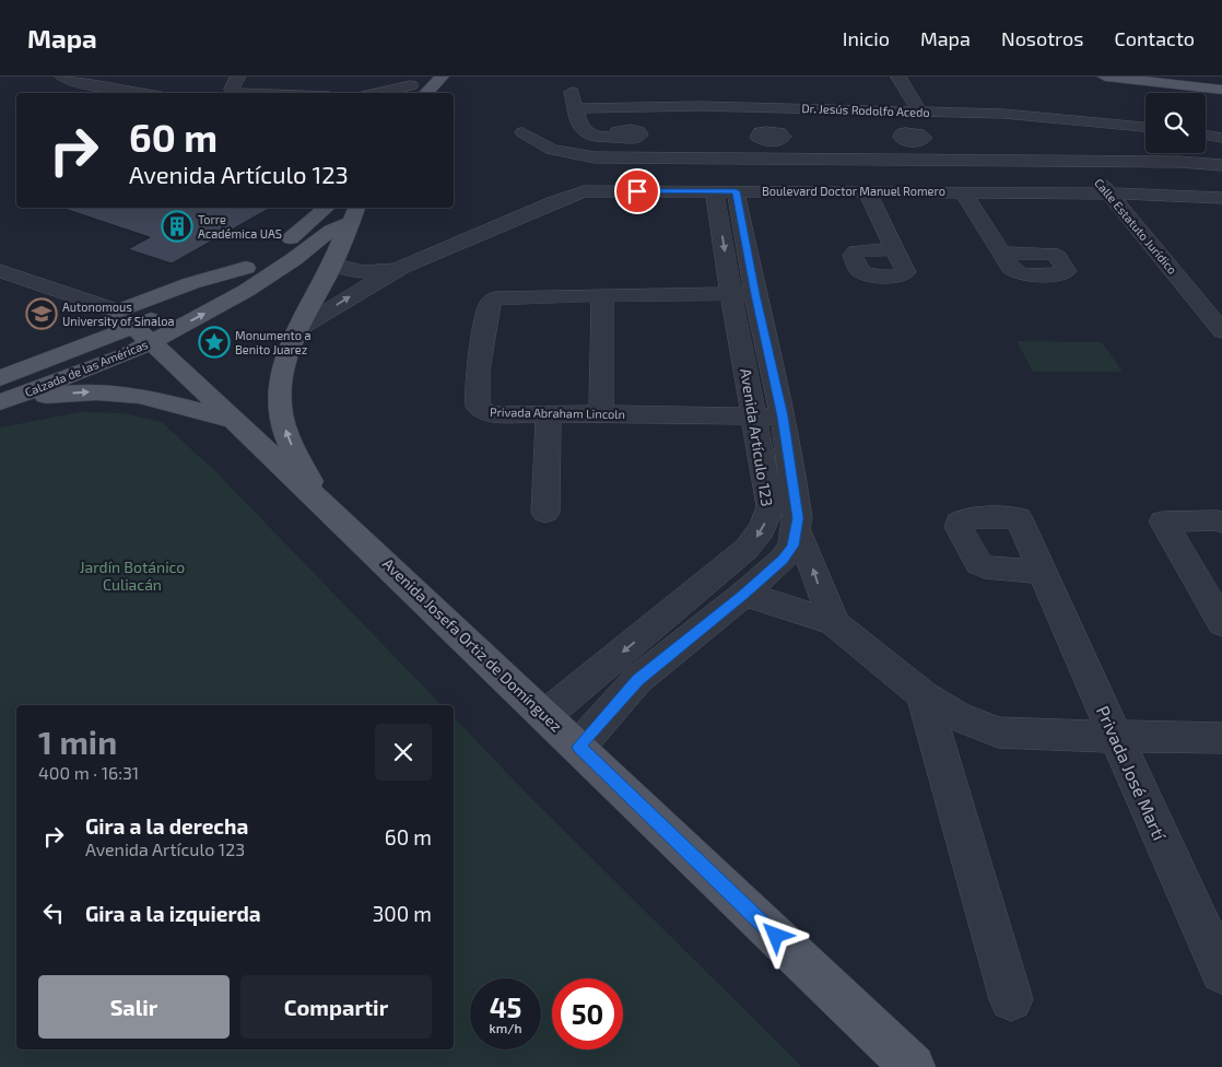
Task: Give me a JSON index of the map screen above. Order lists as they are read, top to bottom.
{
  "streets": {
    "main road": ["Calzada de las Américas", "Avenida Josefa Ortiz de Domínguez"],
    "street": [
      "Dr. Jesús Rodolfo Acedo",
      "Boulevard Doctor Manuel Romero",
      "Calle Estatuto Jurídico",
      "Privada Abraham Lincoln",
      "Avenida Artículo 123",
      "Privada José Martí"
    ]
  },
  "crossings": [
    ["Dr. Jesús Rodolfo Acedo", "Calle Estatuto Jurídico"],
    ["Boulevard Doctor Manuel Romero", "Calle Estatuto Jurídico"],
    ["Boulevard Doctor Manuel Romero", "Avenida Artículo 123"],
    ["Calzada de las Américas", "Avenida Josefa Ortiz de Domínguez"],
    ["Privada Abraham Lincoln", "Avenida Artículo 123"],
    ["Avenida Artículo 123", "Avenida Josefa Ortiz de Domínguez"]
  ],
  "parks": ["Jardín Botánico Culiacán"],
  "places": {
    "building": ["Torre Académica UAS"],
    "school or university": ["Autonomous University of Sinaloa"],
    "place": ["Monumento a Benito Juarez"]
  },
  "page": {
    "header": "Mapa",
    "nav": [
      "Inicio",
      "Mapa",
      "Nosotros",
      "Contacto"
    ],
    "turn": ["60 m", "Avenida Artículo 123"],
    "heading": ["1 min", "400 m · 16:31"],
    "list": [
      {
        "name": "Gira a la derecha",
        "note": "Avenida Artículo 123",
        "value": "60 m"
      },
      {
        "name": "Gira a la izquierda",
        "value": "300 m"
      }
    ],
    "buttons": ["Salir", "Compartir"],
    "speed": "45 km/h",
    "limit": "50"
  }
}
